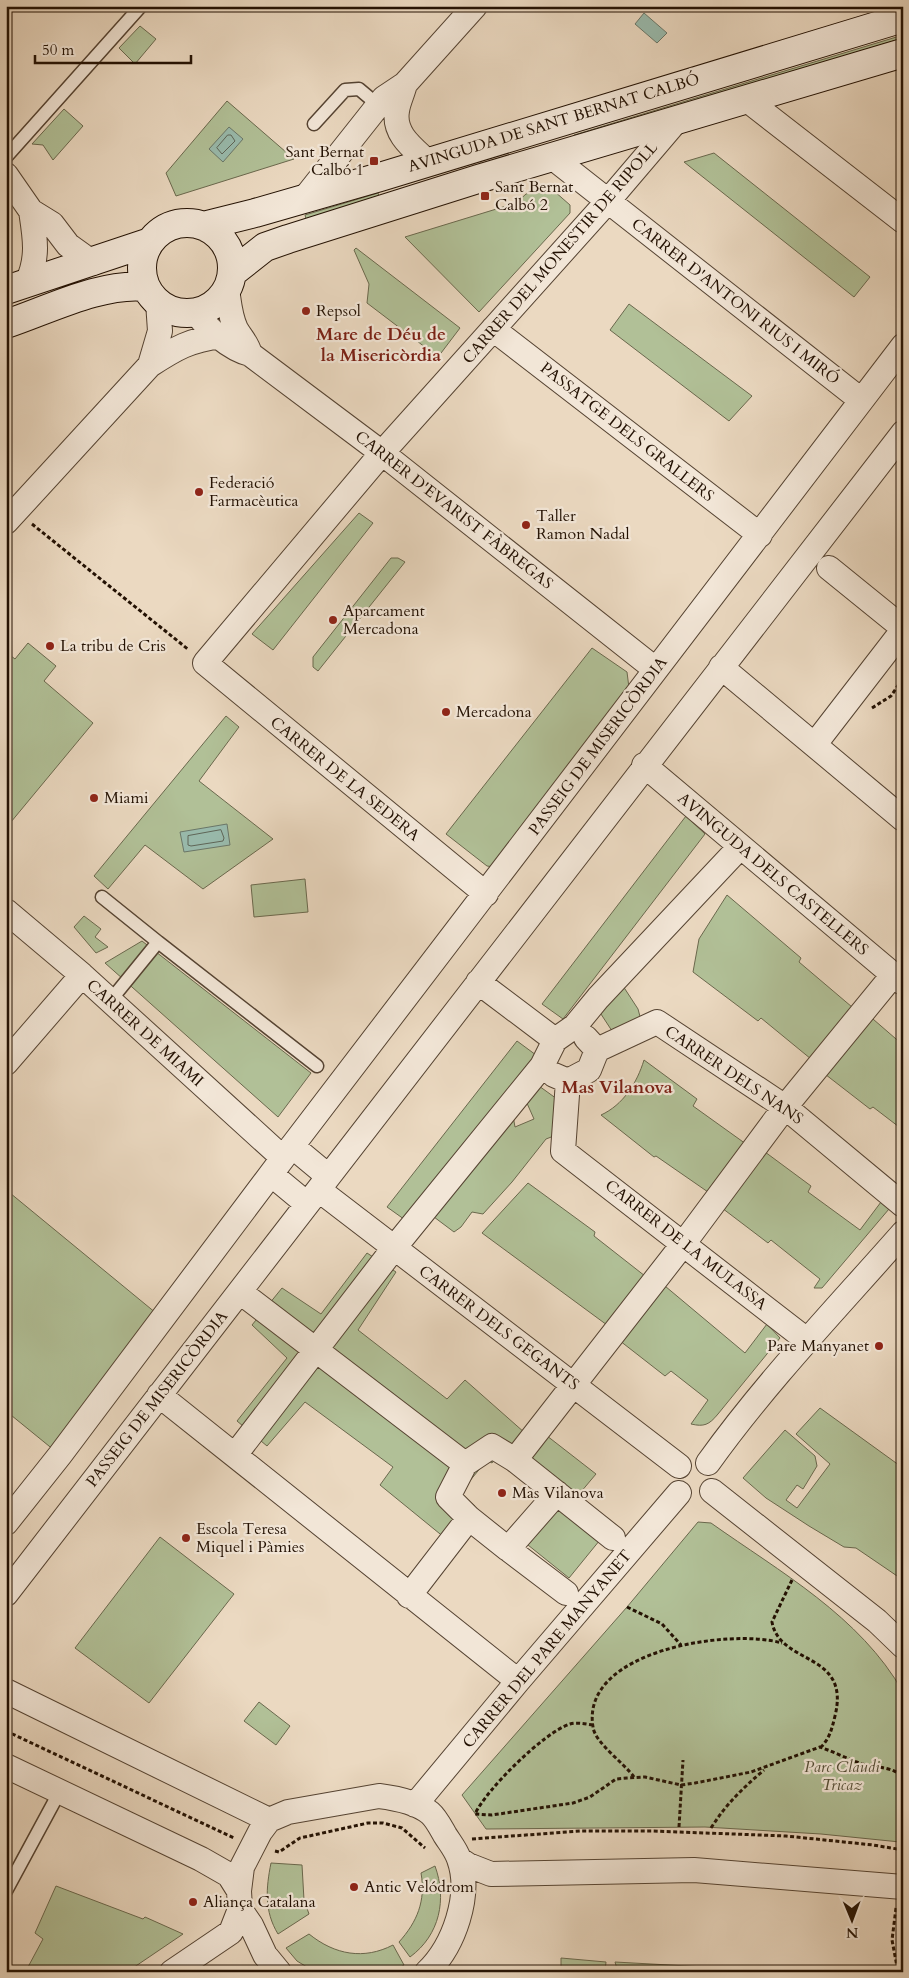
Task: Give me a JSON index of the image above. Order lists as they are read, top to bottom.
{
  "streets": {
    "main road": ["AVINGUDA DE SANT BERNAT CALBÓ"],
    "street": [
      "CARRER DEL MONESTIR DE RIPOLL",
      "CARRER D'ANTONI RIUS I MIRÓ",
      "PASSATGE DELS GRALLERS",
      "CARRER D'EVARIST FÀBREGAS",
      "PASSEIG DE MISERICÒRDIA",
      "CARRER DE LA SEDERA",
      "AVINGUDA DELS CASTELLERS",
      "CARRER DE MIAMI",
      "CARRER DELS NANS",
      "CARRER DE LA MULASSA",
      "CARRER DELS GEGANTS",
      "CARRER DEL PARE MANYANET"
    ]
  },
  "crossings": [
    ["AVINGUDA DE SANT BERNAT CALBÓ", "CARRER DEL MONESTIR DE RIPOLL"],
    ["AVINGUDA DE SANT BERNAT CALBÓ", "CARRER D'ANTONI RIUS I MIRÓ"],
    ["AVINGUDA DE SANT BERNAT CALBÓ", "CARRER D'EVARIST FÀBREGAS"],
    ["CARRER DEL MONESTIR DE RIPOLL", "CARRER D'ANTONI RIUS I MIRÓ"],
    ["CARRER DEL MONESTIR DE RIPOLL", "PASSATGE DELS GRALLERS"],
    ["CARRER DEL MONESTIR DE RIPOLL", "CARRER D'EVARIST FÀBREGAS"],
    ["CARRER DEL MONESTIR DE RIPOLL", "CARRER DE LA SEDERA"],
    ["CARRER D'ANTONI RIUS I MIRÓ", "PASSEIG DE MISERICÒRDIA"],
    ["PASSATGE DELS GRALLERS", "PASSEIG DE MISERICÒRDIA"],
    ["CARRER D'EVARIST FÀBREGAS", "PASSEIG DE MISERICÒRDIA"],
    ["PASSEIG DE MISERICÒRDIA", "CARRER DE LA SEDERA"],
    ["PASSEIG DE MISERICÒRDIA", "AVINGUDA DELS CASTELLERS"],
    ["PASSEIG DE MISERICÒRDIA", "CARRER DE MIAMI"],
    ["PASSEIG DE MISERICÒRDIA", "CARRER DELS GEGANTS"],
    ["CARRER DELS NANS", "CARRER DE LA MULASSA"],
    ["CARRER DELS GEGANTS", "CARRER DEL PARE MANYANET"]
  ],
  "districts": ["Mare de Déu de la Misericòrdia", "Mas Vilanova"],
  "parks": ["Parc Claudi Tricaz"],
  "places": {
    "transit": ["Sant Bernat Calbó 1", "Sant Bernat Calbó 2"],
    "other": [
      "Repsol",
      "Federació Farmacèutica",
      "Taller Ramon Nadal",
      "Aparcament Mercadona",
      "La tribu de Cris",
      "Mercadona",
      "Miami",
      "Pare Manyanet",
      "Mas Vilanova",
      "Escola Teresa Miquel i Pàmies",
      "Antic Velódrom",
      "Aliança Catalana"
    ]
  },
  "scale_bar": "50 m",
  "north": "bottom"
}
